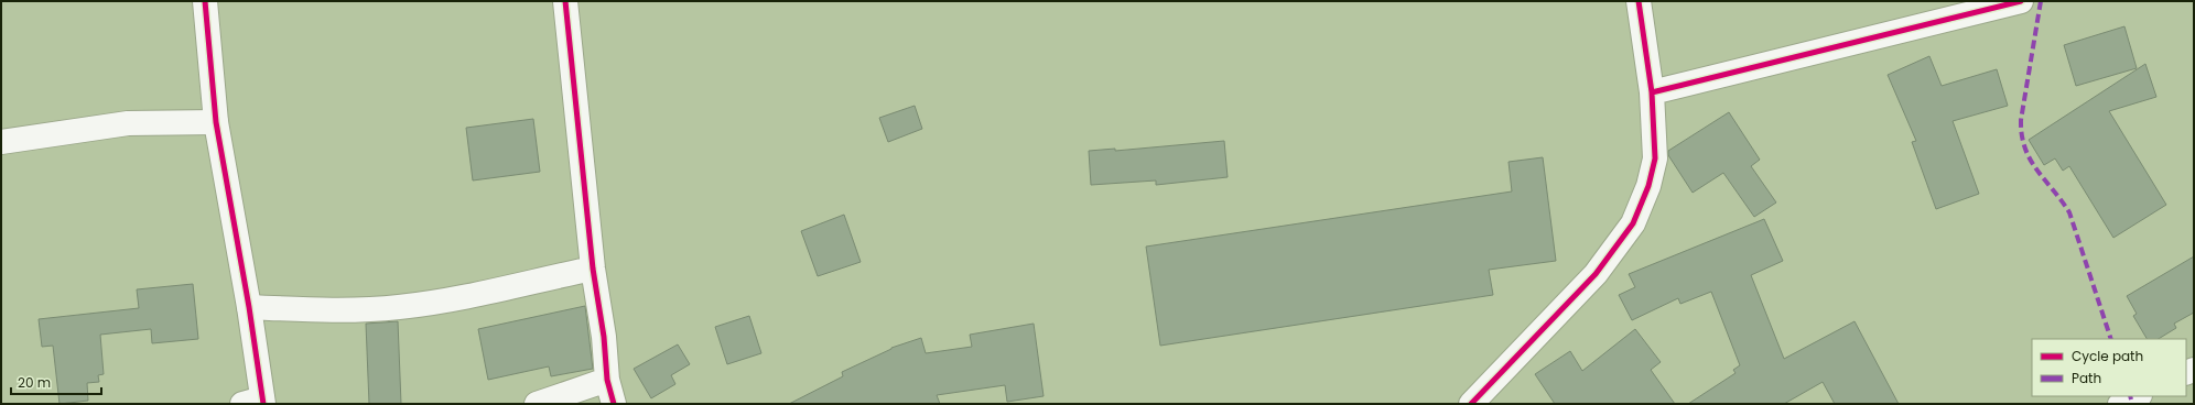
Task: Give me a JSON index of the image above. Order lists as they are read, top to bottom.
{
  "legend": ["Cycle path", "Path"],
  "scale_bar": "20 m"
}
